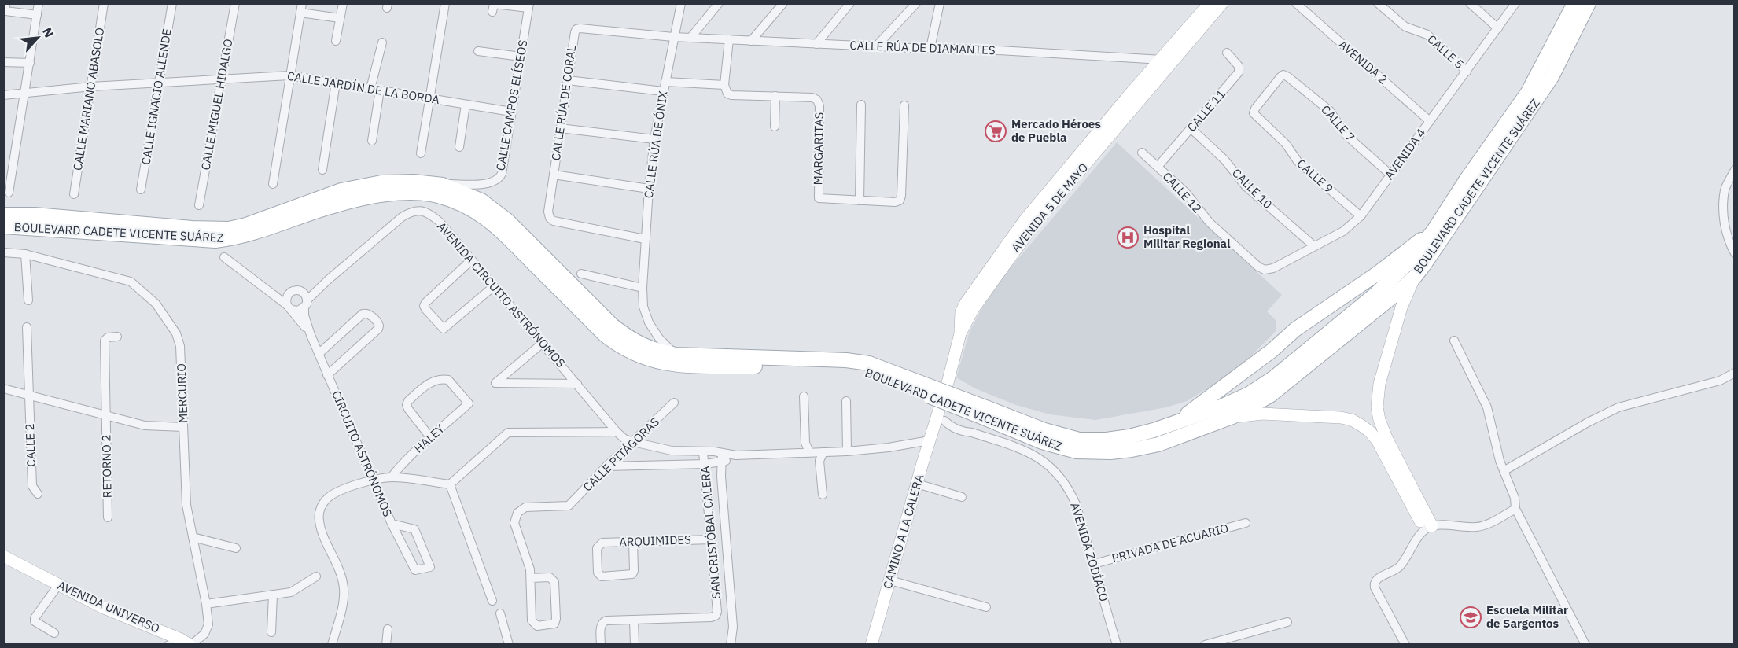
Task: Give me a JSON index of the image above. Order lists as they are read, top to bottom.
{
  "streets": {
    "main road": ["BOULEVARD CADETE VICENTE SUÁREZ"],
    "street": [
      "CALLE RÚA DE DIAMANTES",
      "CALLE 5",
      "AVENIDA 2",
      "CALLE JARDÍN DE LA BORDA",
      "CALLE IGNACIO ALLENDE",
      "CALLE MARIANO ABASOLO",
      "CALLE RÚA DE CORAL",
      "CALLE MIGUEL HIDALGO",
      "CALLE CAMPOS ELÍSEOS",
      "CALLE 11",
      "CALLE 7",
      "CALLE RÚA DE ÓNIX",
      "MARGARITAS",
      "AVENIDA 4",
      "CALLE 9",
      "CALLE 10",
      "CALLE 12",
      "AVENIDA 5 DE MAYO",
      "AVENIDA CIRCUITO ASTRÓNOMOS",
      "MERCURIO",
      "HALEY",
      "CALLE 2",
      "CIRCUITO ASTRÓNOMOS",
      "CALLE PITÁGORAS",
      "RETORNO 2",
      "CAMINO A LA CALERA",
      "SAN CRISTÓBAL CALERA",
      "ARQUIMIDES",
      "PRIVADA DE ACUARIO",
      "AVENIDA ZODÍACO",
      "AVENIDA UNIVERSO"
    ]
  },
  "crossings": [
    ["CALLE RÚA DE DIAMANTES", "CALLE RÚA DE CORAL"],
    ["CALLE RÚA DE DIAMANTES", "CALLE RÚA DE ÓNIX"],
    ["CALLE RÚA DE DIAMANTES", "AVENIDA 5 DE MAYO"],
    ["CALLE 5", "AVENIDA 4"],
    ["AVENIDA 2", "AVENIDA 4"],
    ["CALLE JARDÍN DE LA BORDA", "CALLE IGNACIO ALLENDE"],
    ["CALLE JARDÍN DE LA BORDA", "CALLE MARIANO ABASOLO"],
    ["CALLE JARDÍN DE LA BORDA", "CALLE MIGUEL HIDALGO"],
    ["CALLE JARDÍN DE LA BORDA", "CALLE CAMPOS ELÍSEOS"],
    ["CALLE RÚA DE CORAL", "CALLE RÚA DE ÓNIX"],
    ["CALLE CAMPOS ELÍSEOS", "BOULEVARD CADETE VICENTE SUÁREZ"],
    ["CALLE 11", "CALLE 10"],
    ["CALLE 11", "CALLE 12"],
    ["CALLE 7", "AVENIDA 4"],
    ["CALLE 7", "CALLE 9"],
    ["CALLE RÚA DE ÓNIX", "BOULEVARD CADETE VICENTE SUÁREZ"],
    ["AVENIDA 4", "CALLE 9"],
    ["AVENIDA 4", "CALLE 10"],
    ["AVENIDA 4", "CALLE 12"],
    ["AVENIDA 5 DE MAYO", "CAMINO A LA CALERA"],
    ["AVENIDA 5 DE MAYO", "AVENIDA ZODÍACO"],
    ["AVENIDA CIRCUITO ASTRÓNOMOS", "CIRCUITO ASTRÓNOMOS"],
    ["AVENIDA CIRCUITO ASTRÓNOMOS", "CALLE PITÁGORAS"],
    ["AVENIDA CIRCUITO ASTRÓNOMOS", "SAN CRISTÓBAL CALERA"],
    ["MERCURIO", "AVENIDA UNIVERSO"],
    ["CAMINO A LA CALERA", "AVENIDA ZODÍACO"],
    ["SAN CRISTÓBAL CALERA", "ARQUIMIDES"],
    ["PRIVADA DE ACUARIO", "AVENIDA ZODÍACO"]
  ],
  "places": {
    "supermarket": ["Mercado Héroes de Puebla"],
    "hospital": ["Hospital Militar Regional"],
    "school or university": ["Escuela Militar de Sargentos"]
  },
  "north": "top right"
}
